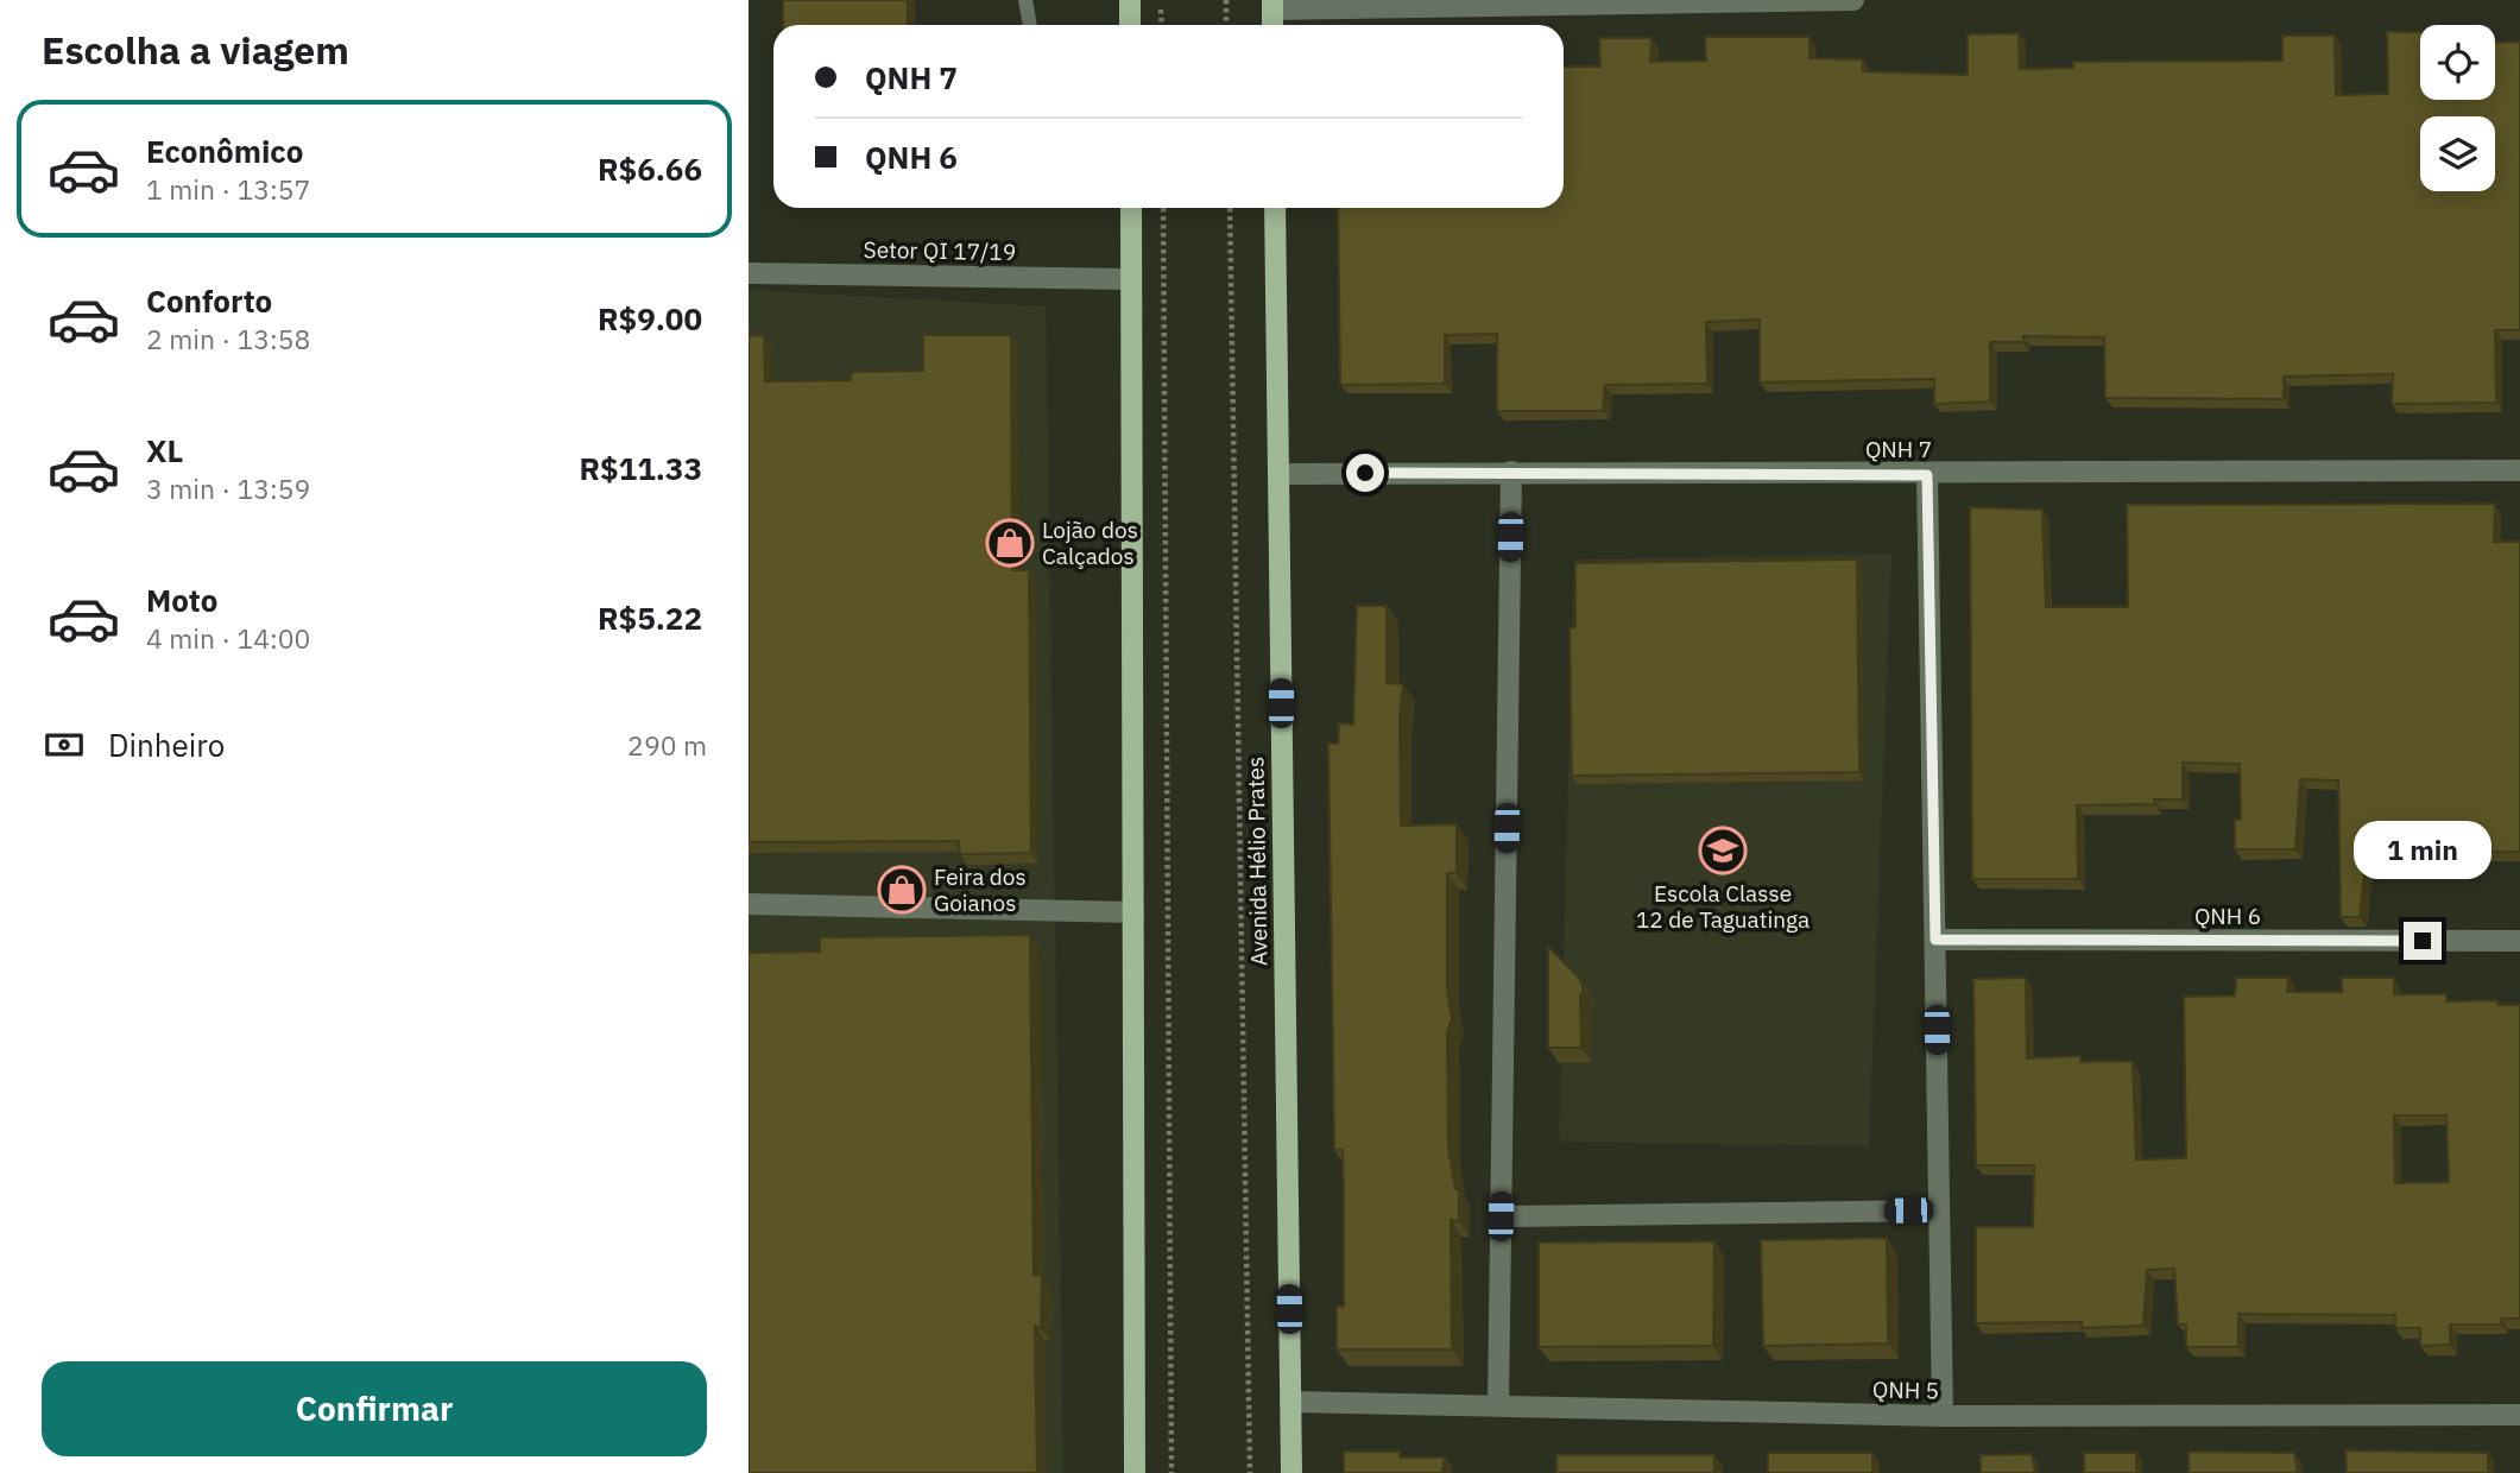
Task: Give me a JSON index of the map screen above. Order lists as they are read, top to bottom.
{
  "streets": {
    "main road": ["Avenida Hélio Prates"],
    "street": [
      "Setor QI 17/19",
      "QNH 7",
      "QNH 6",
      "QNH 5"
    ]
  },
  "crossings": [
    ["QNH 7", "Avenida Hélio Prates"],
    ["Avenida Hélio Prates", "QNH 5"]
  ],
  "places": {
    "shop": ["Lojão dos Calçados", "Feira dos Goianos"],
    "school or university": ["Escola Classe 12 de Taguatinga"]
  },
  "page": {
    "heading": "Escolha a viagem",
    "banner": ["QNH 7", "QNH 6"],
    "list": [
      {
        "name": "Econômico",
        "note": "1 min · 13:57",
        "value": "R$6.66"
      },
      {
        "name": "Conforto",
        "note": "2 min · 13:58",
        "value": "R$9.00"
      },
      {
        "name": "XL",
        "note": "3 min · 13:59",
        "value": "R$11.33"
      },
      {
        "name": "Moto",
        "note": "4 min · 14:00",
        "value": "R$5.22"
      }
    ],
    "pay": ["Dinheiro", "290 m"],
    "bubble": "1 min",
    "buttons": "Confirmar"
  }
}
